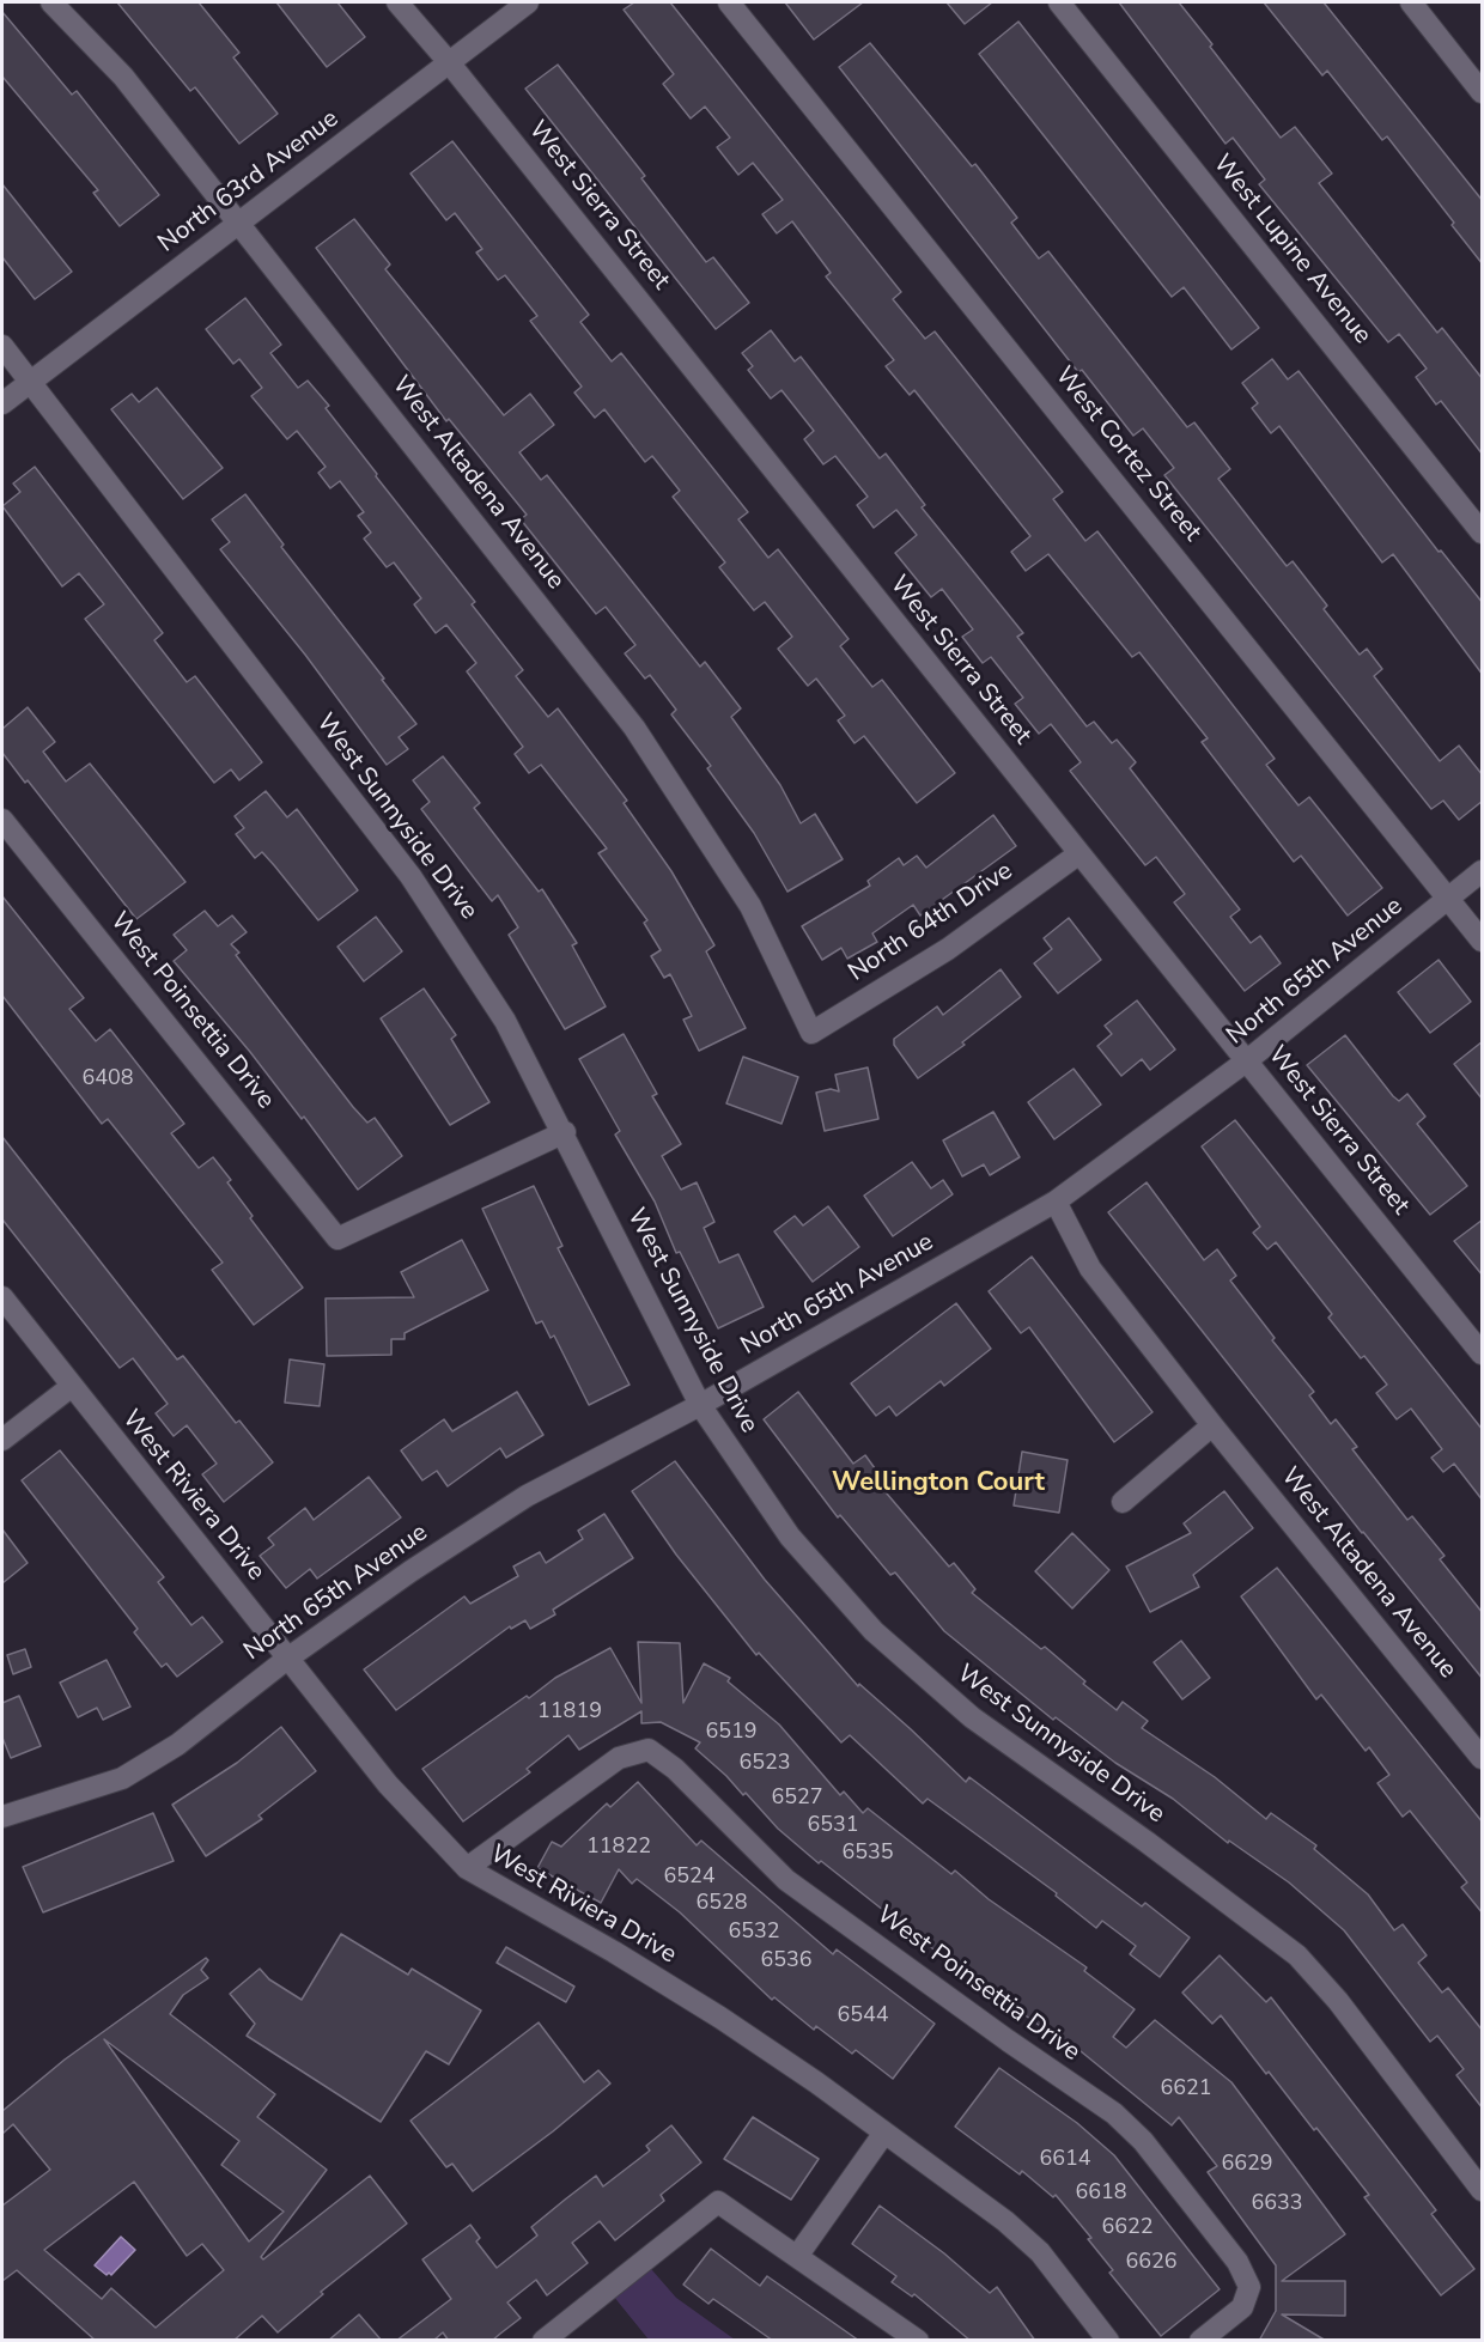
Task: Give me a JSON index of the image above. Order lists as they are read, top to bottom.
{
  "streets": {
    "street": [
      "North 63rd Avenue",
      "West Sierra Street",
      "West Lupine Avenue",
      "West Cortez Street",
      "West Altadena Avenue",
      "West Sunnyside Drive",
      "North 64th Drive",
      "North 65th Avenue",
      "West Poinsettia Drive",
      "West Riviera Drive"
    ]
  },
  "crossings": [
    ["North 63rd Avenue", "West Sierra Street"],
    ["North 63rd Avenue", "West Altadena Avenue"],
    ["North 63rd Avenue", "West Sunnyside Drive"],
    ["West Sierra Street", "North 64th Drive"],
    ["West Sierra Street", "North 65th Avenue"],
    ["West Cortez Street", "North 65th Avenue"],
    ["West Altadena Avenue", "North 64th Drive"],
    ["West Altadena Avenue", "North 65th Avenue"],
    ["West Sunnyside Drive", "North 65th Avenue"],
    ["West Sunnyside Drive", "West Poinsettia Drive"],
    ["North 65th Avenue", "West Riviera Drive"],
    ["West Poinsettia Drive", "West Riviera Drive"]
  ],
  "districts": ["Wellington Court"],
  "house_numbers": [
    "6408",
    "11819",
    "6519",
    "6523",
    "6527",
    "6531",
    "11822",
    "6535",
    "6524",
    "6528",
    "6532",
    "6536",
    "6544",
    "6621",
    "6614",
    "6629",
    "6618",
    "6633",
    "6622",
    "6626"
  ]
}
